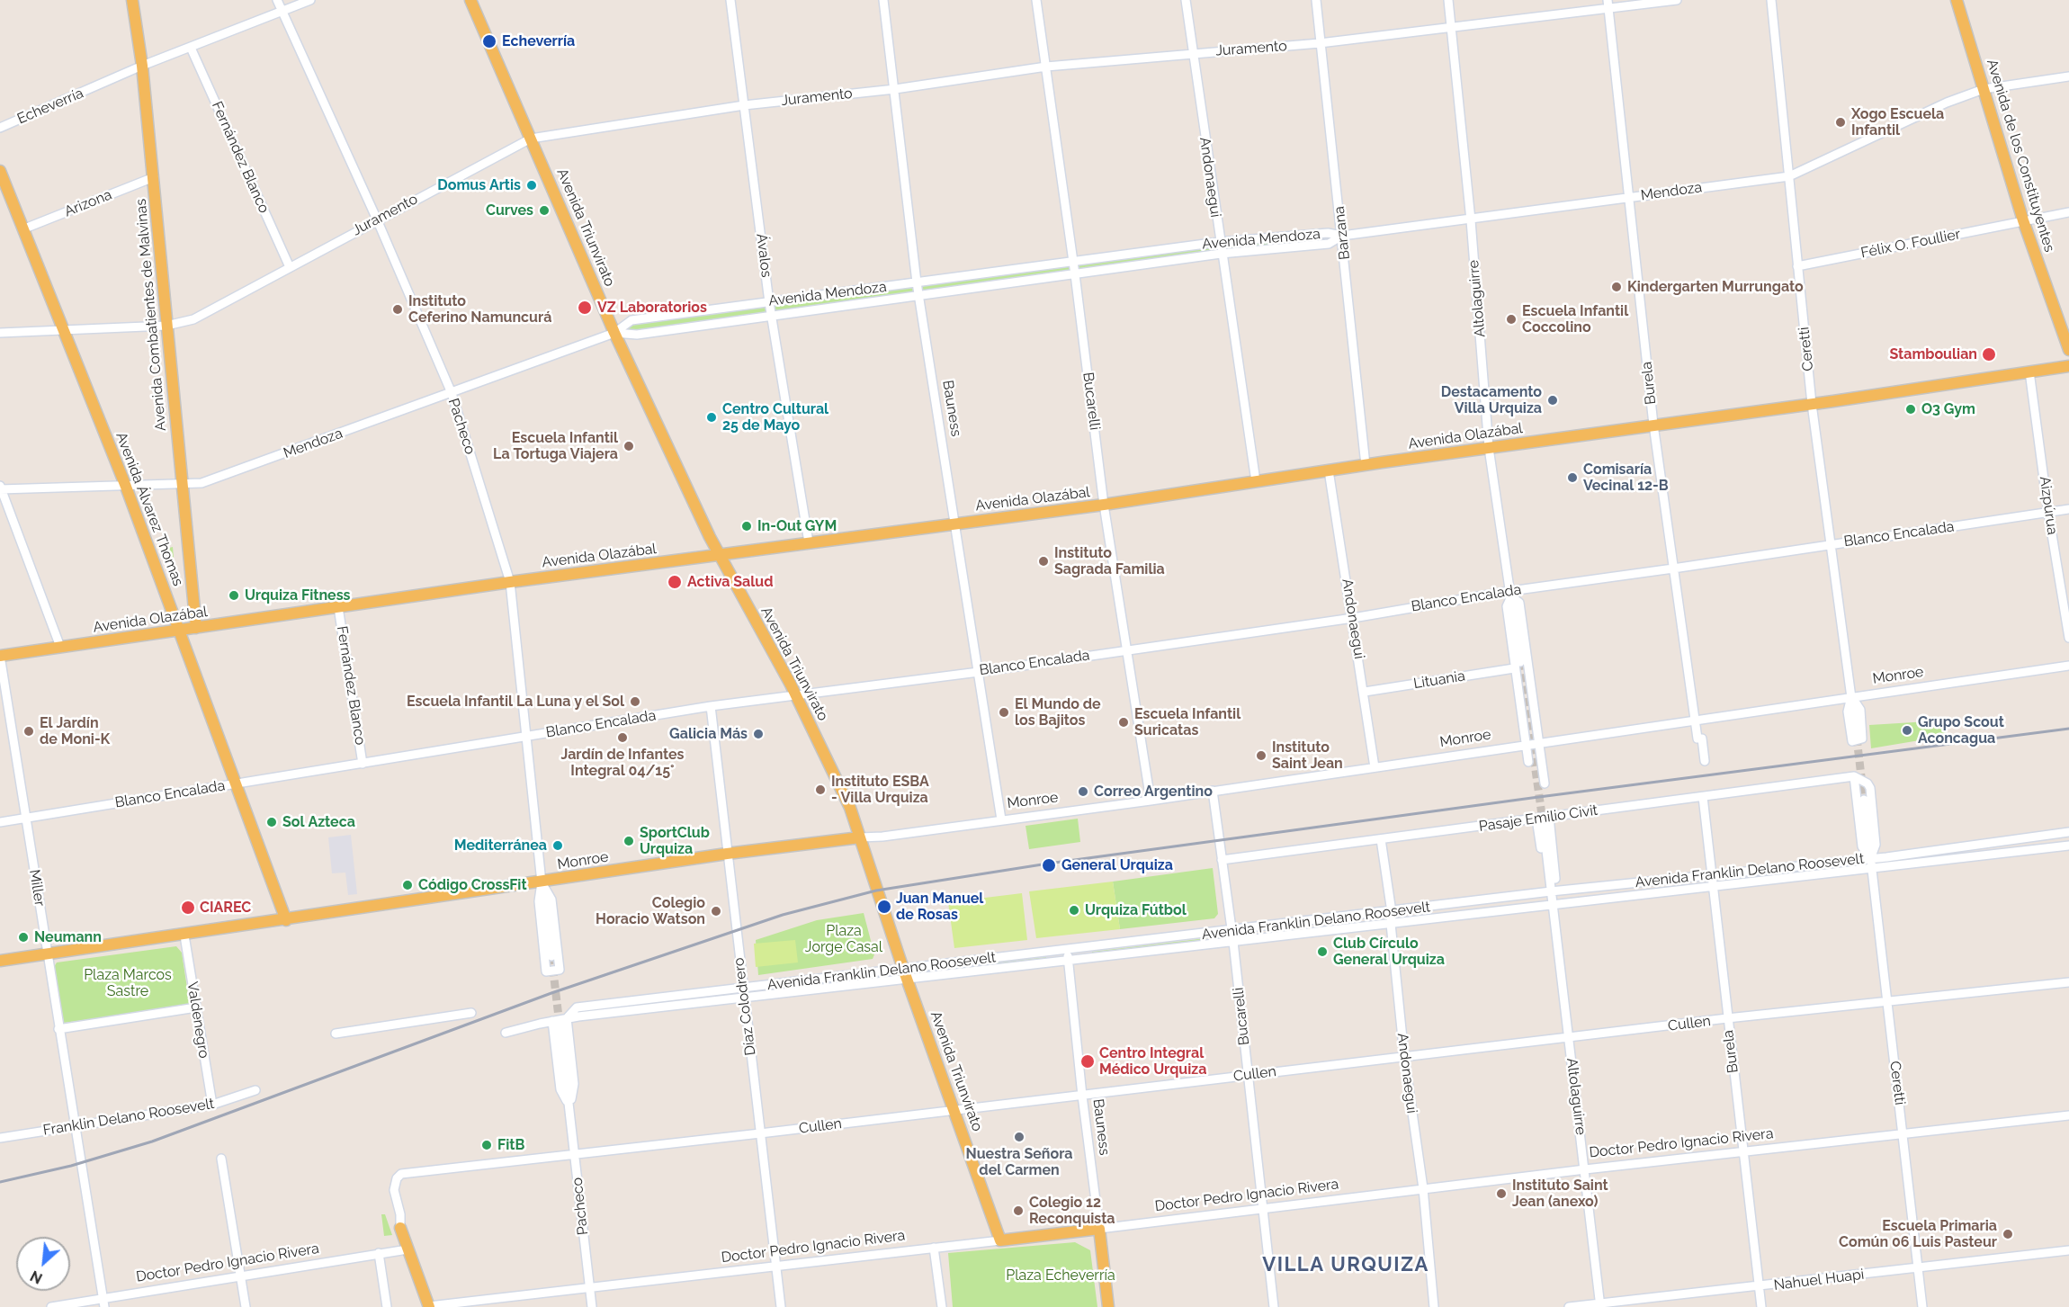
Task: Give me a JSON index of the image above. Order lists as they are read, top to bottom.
{
  "streets": {
    "main road": [
      "Avenida de los Constituyentes",
      "Avenida Triunvirato",
      "Avenida Combatientes de Malvinas",
      "Bauness",
      "Avenida Olazábal",
      "Avenida Álvarez Thomas",
      "Monroe",
      "Doctor Pedro Ignacio Rivera"
    ],
    "street": [
      "Juramento",
      "Echeverría",
      "Fernández Blanco",
      "Andonaegui",
      "Mendoza",
      "Arizona",
      "Barzana",
      "Avenida Mendoza",
      "Félix O. Foullier",
      "Ávalos",
      "Altolaguirre",
      "Ceretti",
      "Burela",
      "Bucarelli",
      "Pacheco",
      "Aizpúrua",
      "Blanco Encalada",
      "Lituania",
      "Pasaje Emilio Civit",
      "Avenida Franklin Delano Roosevelt",
      "Miller",
      "Díaz Colodrero",
      "Valdenegro",
      "Cullen",
      "Franklin Delano Roosevelt",
      "Nahuel Huapi"
    ]
  },
  "crossings": [
    ["Juramento", "Fernández Blanco"],
    ["Juramento", "Andonaegui"],
    ["Juramento", "Avenida Triunvirato"],
    ["Juramento", "Barzana"],
    ["Juramento", "Ávalos"],
    ["Juramento", "Altolaguirre"],
    ["Juramento", "Avenida Combatientes de Malvinas"],
    ["Juramento", "Burela"],
    ["Juramento", "Bucarelli"],
    ["Juramento", "Bauness"],
    ["Juramento", "Pacheco"],
    ["Juramento", "Avenida Álvarez Thomas"],
    ["Echeverría", "Fernández Blanco"],
    ["Echeverría", "Avenida Combatientes de Malvinas"],
    ["Echeverría", "Pacheco"],
    ["Avenida de los Constituyentes", "Mendoza"],
    ["Avenida de los Constituyentes", "Félix O. Foullier"],
    ["Fernández Blanco", "Avenida Olazábal"],
    ["Fernández Blanco", "Blanco Encalada"],
    ["Andonaegui", "Avenida Mendoza"],
    ["Andonaegui", "Avenida Olazábal"],
    ["Andonaegui", "Blanco Encalada"],
    ["Andonaegui", "Monroe"],
    ["Andonaegui", "Lituania"],
    ["Andonaegui", "Pasaje Emilio Civit"],
    ["Andonaegui", "Avenida Franklin Delano Roosevelt"],
    ["Andonaegui", "Cullen"],
    ["Andonaegui", "Doctor Pedro Ignacio Rivera"],
    ["Mendoza", "Avenida Triunvirato"],
    ["Mendoza", "Barzana"],
    ["Mendoza", "Avenida Mendoza"],
    ["Mendoza", "Altolaguirre"],
    ["Mendoza", "Avenida Combatientes de Malvinas"],
    ["Mendoza", "Ceretti"],
    ["Mendoza", "Burela"],
    ["Mendoza", "Pacheco"],
    ["Mendoza", "Avenida Álvarez Thomas"],
    ["Arizona", "Avenida Combatientes de Malvinas"],
    ["Arizona", "Avenida Álvarez Thomas"],
    ["Avenida Triunvirato", "Avenida Mendoza"],
    ["Avenida Triunvirato", "Avenida Olazábal"],
    ["Avenida Triunvirato", "Blanco Encalada"],
    ["Avenida Triunvirato", "Monroe"],
    ["Avenida Triunvirato", "Avenida Franklin Delano Roosevelt"],
    ["Avenida Triunvirato", "Cullen"],
    ["Avenida Triunvirato", "Doctor Pedro Ignacio Rivera"],
    ["Barzana", "Avenida Mendoza"],
    ["Barzana", "Avenida Olazábal"],
    ["Avenida Mendoza", "Ávalos"],
    ["Avenida Mendoza", "Bucarelli"],
    ["Avenida Mendoza", "Bauness"],
    ["Félix O. Foullier", "Ceretti"],
    ["Ávalos", "Avenida Olazábal"],
    ["Altolaguirre", "Avenida Olazábal"],
    ["Altolaguirre", "Blanco Encalada"],
    ["Altolaguirre", "Monroe"],
    ["Altolaguirre", "Lituania"],
    ["Altolaguirre", "Pasaje Emilio Civit"],
    ["Altolaguirre", "Avenida Franklin Delano Roosevelt"],
    ["Altolaguirre", "Cullen"],
    ["Altolaguirre", "Doctor Pedro Ignacio Rivera"],
    ["Altolaguirre", "Nahuel Huapi"],
    ["Avenida Combatientes de Malvinas", "Avenida Olazábal"],
    ["Ceretti", "Avenida Olazábal"],
    ["Ceretti", "Blanco Encalada"],
    ["Ceretti", "Monroe"],
    ["Ceretti", "Pasaje Emilio Civit"],
    ["Ceretti", "Avenida Franklin Delano Roosevelt"],
    ["Ceretti", "Cullen"],
    ["Ceretti", "Doctor Pedro Ignacio Rivera"],
    ["Ceretti", "Nahuel Huapi"],
    ["Burela", "Avenida Olazábal"],
    ["Burela", "Blanco Encalada"],
    ["Burela", "Monroe"],
    ["Burela", "Pasaje Emilio Civit"],
    ["Burela", "Avenida Franklin Delano Roosevelt"],
    ["Burela", "Cullen"],
    ["Burela", "Doctor Pedro Ignacio Rivera"],
    ["Burela", "Nahuel Huapi"],
    ["Bucarelli", "Avenida Olazábal"],
    ["Bucarelli", "Blanco Encalada"],
    ["Bucarelli", "Monroe"],
    ["Bucarelli", "Pasaje Emilio Civit"],
    ["Bucarelli", "Avenida Franklin Delano Roosevelt"],
    ["Bucarelli", "Cullen"],
    ["Bucarelli", "Doctor Pedro Ignacio Rivera"],
    ["Bauness", "Avenida Olazábal"],
    ["Bauness", "Blanco Encalada"],
    ["Bauness", "Monroe"],
    ["Bauness", "Avenida Franklin Delano Roosevelt"],
    ["Bauness", "Cullen"],
    ["Bauness", "Doctor Pedro Ignacio Rivera"],
    ["Pacheco", "Avenida Olazábal"],
    ["Pacheco", "Blanco Encalada"],
    ["Pacheco", "Monroe"],
    ["Pacheco", "Avenida Franklin Delano Roosevelt"],
    ["Pacheco", "Cullen"],
    ["Pacheco", "Doctor Pedro Ignacio Rivera"],
    ["Avenida Olazábal", "Aizpúrua"],
    ["Avenida Olazábal", "Avenida Álvarez Thomas"],
    ["Avenida Olazábal", "Miller"],
    ["Aizpúrua", "Blanco Encalada"],
    ["Avenida Álvarez Thomas", "Blanco Encalada"],
    ["Avenida Álvarez Thomas", "Monroe"],
    ["Blanco Encalada", "Miller"],
    ["Blanco Encalada", "Díaz Colodrero"],
    ["Monroe", "Miller"],
    ["Monroe", "Díaz Colodrero"],
    ["Monroe", "Valdenegro"],
    ["Avenida Franklin Delano Roosevelt", "Díaz Colodrero"],
    ["Miller", "Franklin Delano Roosevelt"],
    ["Miller", "Doctor Pedro Ignacio Rivera"],
    ["Díaz Colodrero", "Cullen"],
    ["Díaz Colodrero", "Doctor Pedro Ignacio Rivera"],
    ["Valdenegro", "Franklin Delano Roosevelt"]
  ],
  "districts": ["VILLA URQUIZA"],
  "parks": ["Plaza Jorge Casal", "Plaza Marcos Sastre", "Plaza Echeverría"],
  "places": [
    "Echeverría",
    "Xogo Escuela Infantil",
    "Domus Artis",
    "Curves",
    "Kindergarten Murrungato",
    "VZ Laboratorios",
    "Instituto Ceferino Namuncurá",
    "Escuela Infantil Coccolino",
    "Stamboulian",
    "Destacamento Villa Urquiza",
    "O3 Gym",
    "Centro Cultural 25 de Mayo",
    "Escuela Infantil La Tortuga Viajera",
    "Comisaría Vecinal 12-B",
    "In-Out GYM",
    "Instituto Sagrada Familia",
    "Activa Salud",
    "Urquiza Fitness",
    "Escuela Infantil La Luna y el Sol",
    "El Mundo de los Bajitos",
    "Escuela Infantil Suricatas",
    "Grupo Scout Aconcagua",
    "El Jardín de Moni-K",
    "Galicia Más",
    "Jardín de Infantes Integral 04/15°",
    "Instituto Saint Jean",
    "Instituto ESBA - Villa Urquiza",
    "Correo Argentino",
    "Sol Azteca",
    "SportClub Urquiza",
    "Mediterránea",
    "General Urquiza",
    "Código CrossFit",
    "Juan Manuel de Rosas",
    "CIAREC",
    "Urquiza Fútbol",
    "Colegio Horacio Watson",
    "Neumann",
    "Club Círculo General Urquiza",
    "Centro Integral Médico Urquiza",
    "Nuestra Señora del Carmen",
    "FitB",
    "Instituto Saint Jean (anexo)",
    "Colegio 12 Reconquista",
    "Escuela Primaria Común 06 Luis Pasteur"
  ],
  "north": "bottom left"
}
